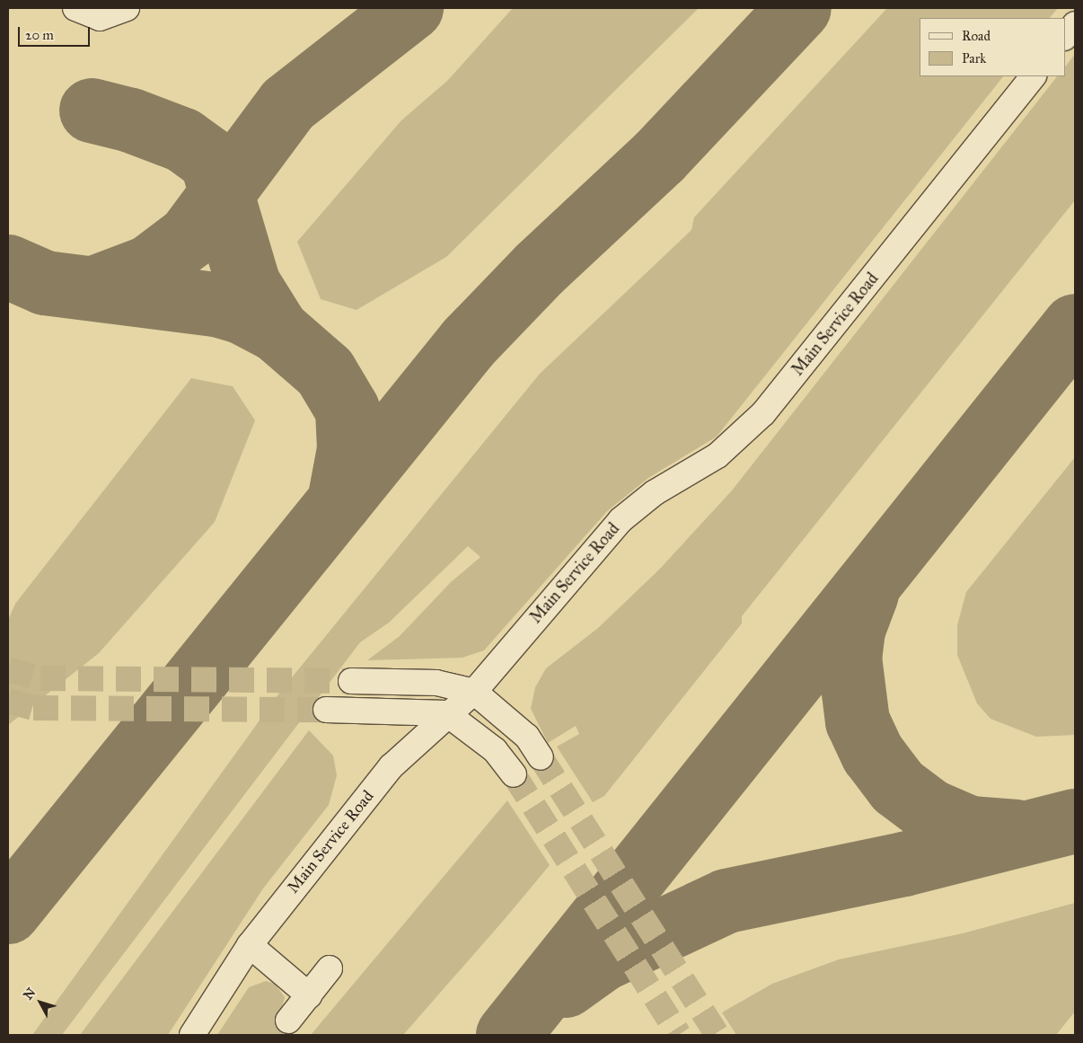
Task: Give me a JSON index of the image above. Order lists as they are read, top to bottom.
{
  "streets": {
    "lane": ["Main Service Road"]
  },
  "legend": ["Road", "Park"],
  "scale_bar": "20 m",
  "north": "top left"
}
